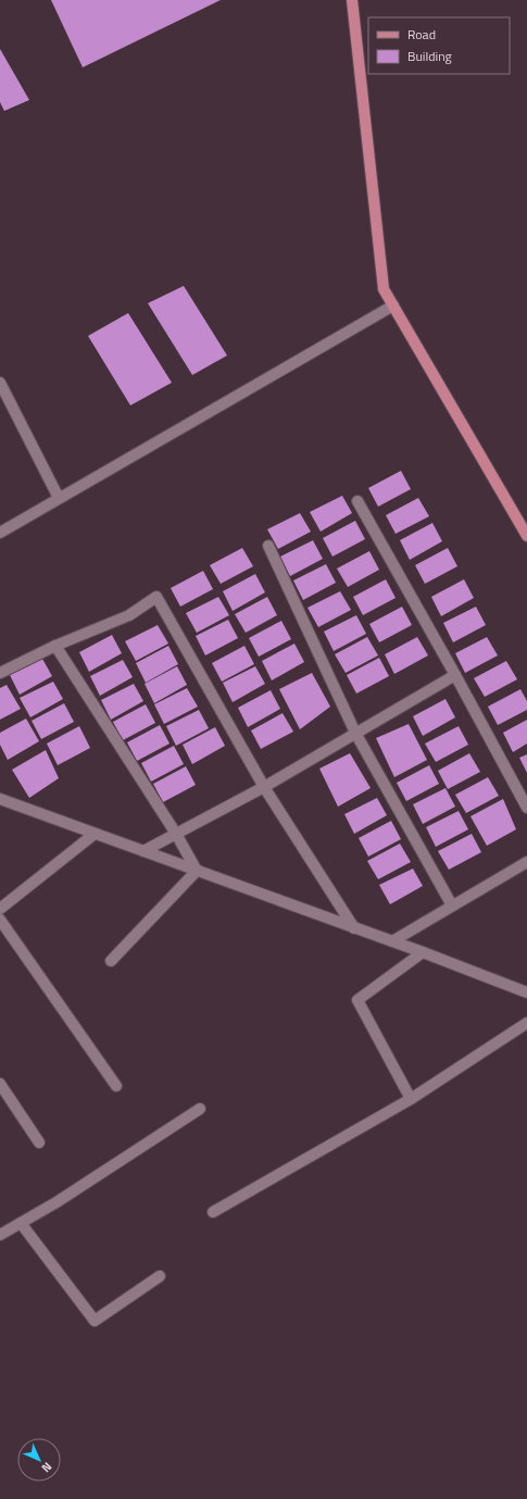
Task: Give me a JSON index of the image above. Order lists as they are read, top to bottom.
{
  "legend": ["Road", "Building"],
  "north": "bottom right"
}
